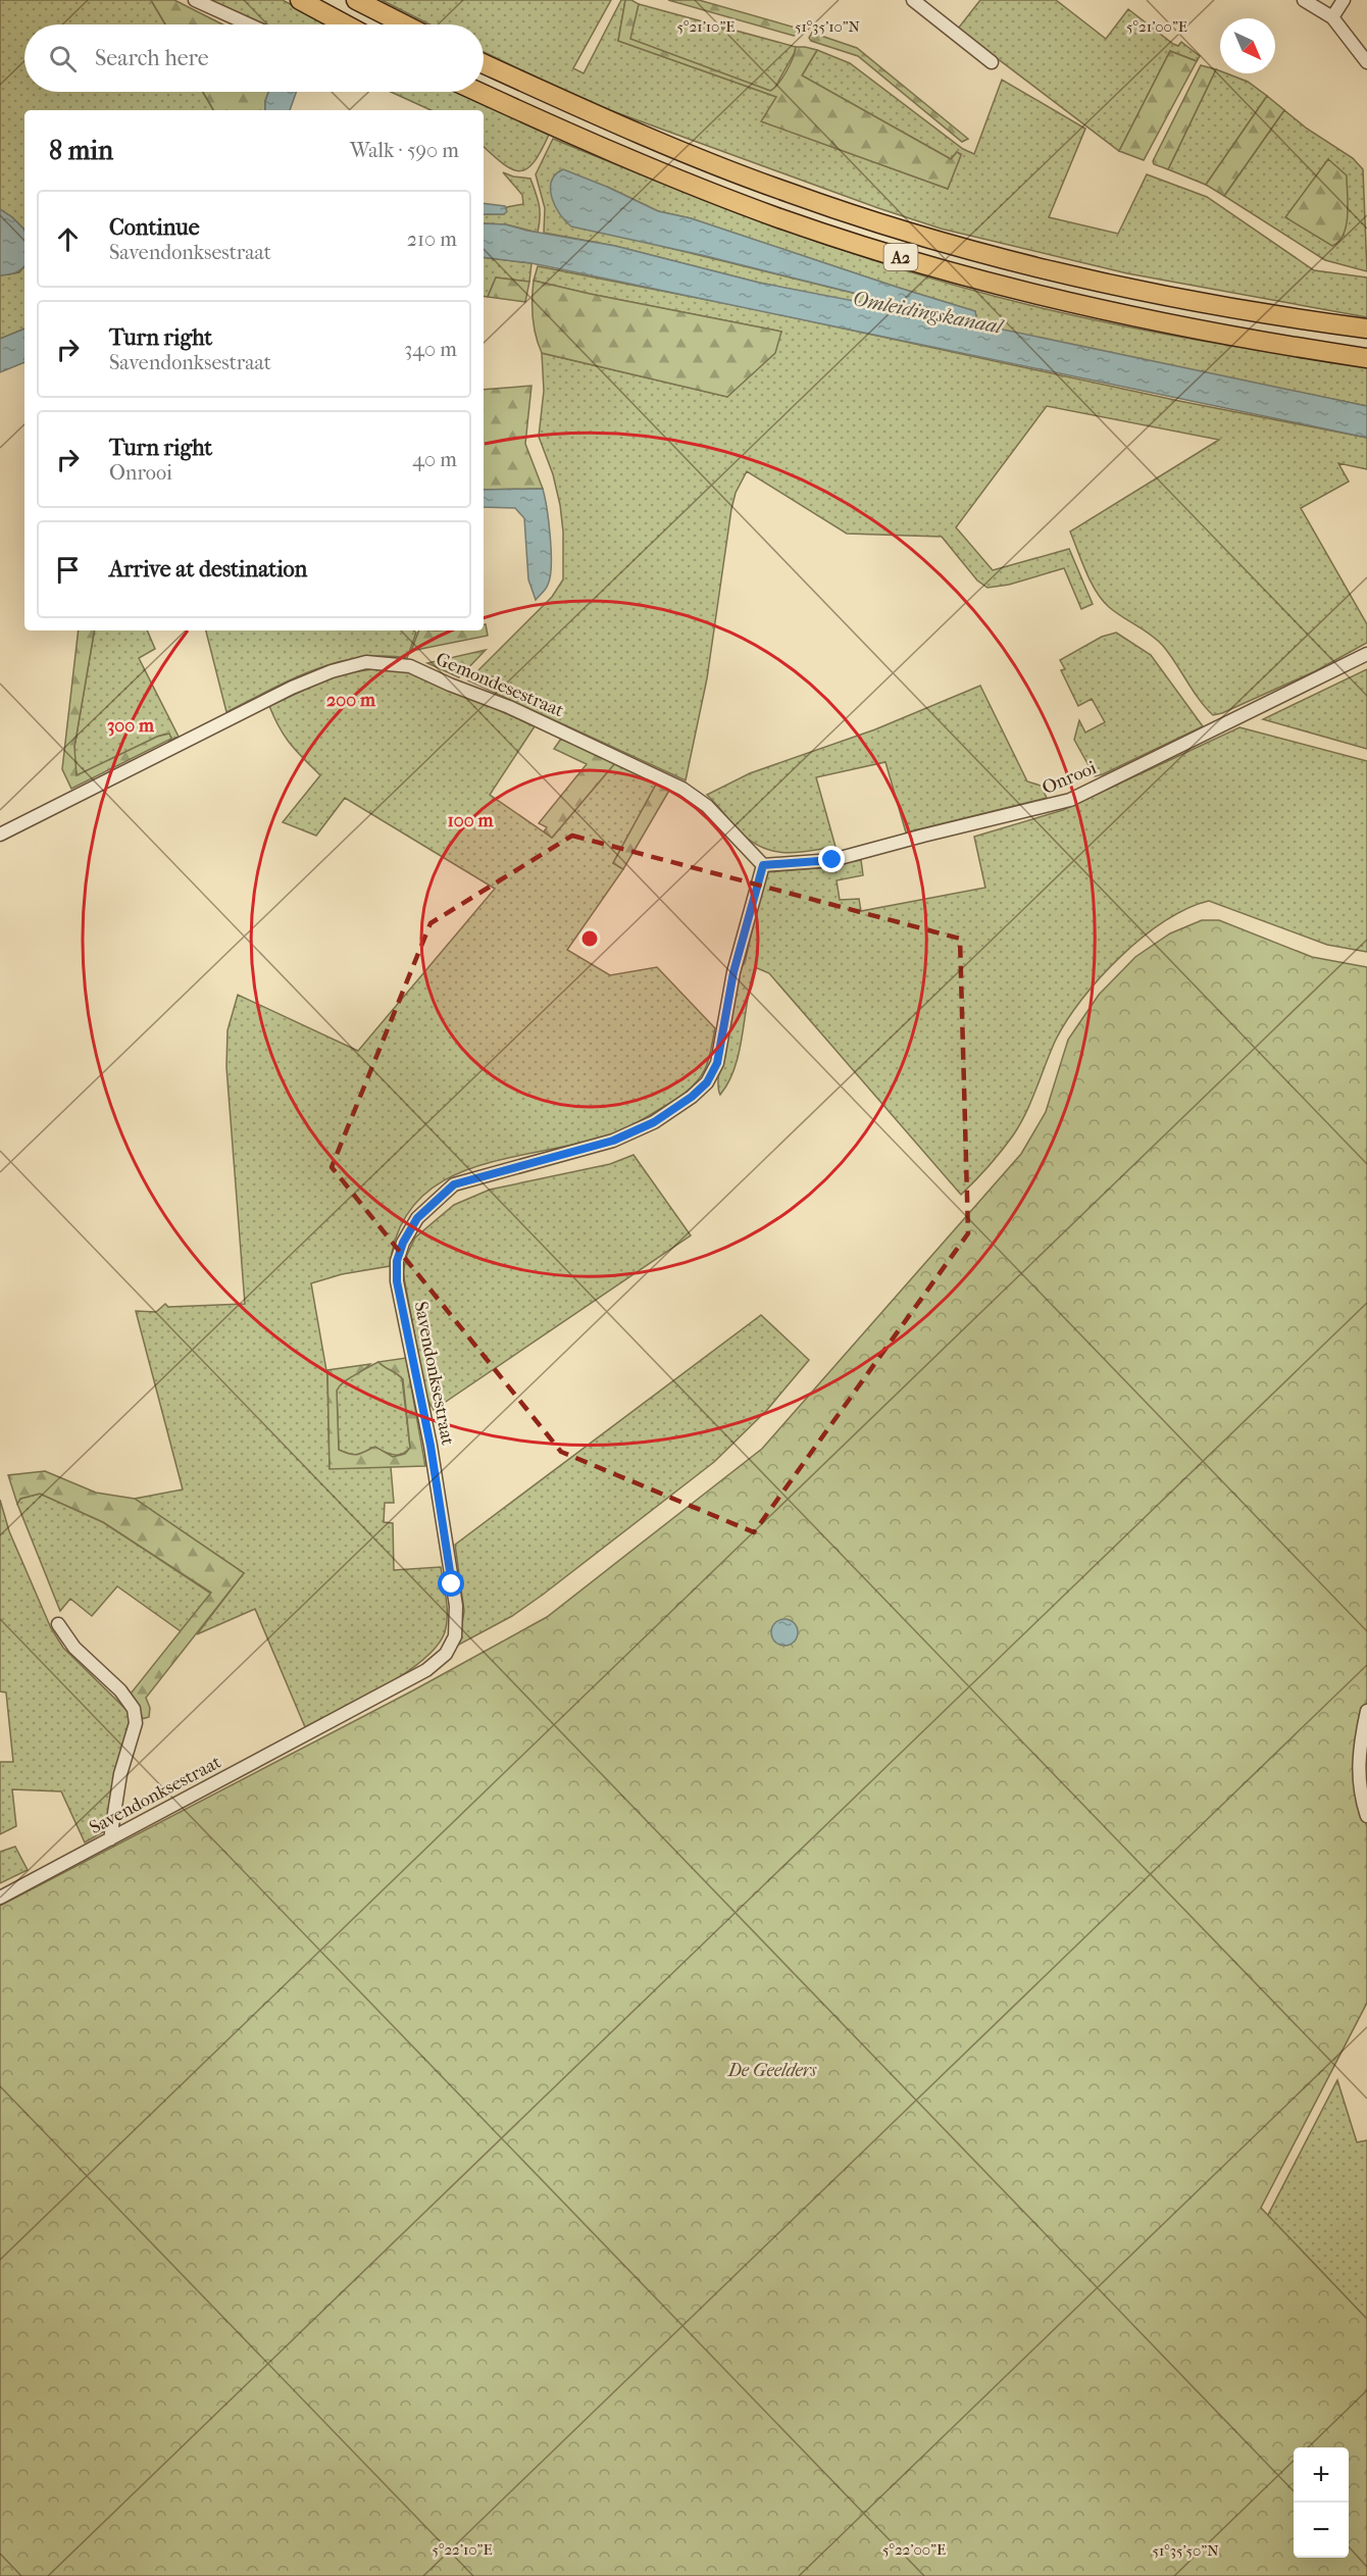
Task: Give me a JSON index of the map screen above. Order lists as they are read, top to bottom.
{
  "streets": {
    "highway": ["A2"],
    "street": ["Gemondesestraat", "Onrooi", "Savendonksestraat"]
  },
  "crossings": [
    ["Gemondesestraat", "Onrooi"],
    ["Gemondesestraat", "Savendonksestraat"],
    ["Onrooi", "Savendonksestraat"]
  ],
  "water": ["Omleidingskanaal"],
  "parks": ["De Geelders"],
  "north": "bottom right",
  "page": {
    "search": "Search here",
    "heading": ["8 min", "Walk · 590 m"],
    "list": [
      ["Continue", "Savendonksestraat", "210 m"],
      ["Turn right", "Savendonksestraat", "340 m"],
      ["Turn right", "Onrooi", "40 m"],
      "Arrive at destination"
    ],
    "map_buttons": ["+", "−"]
  },
  "coordinates": [
    "51°35'10\"N",
    "5°21'10\"E",
    "5°21'00\"E",
    "5°22'10\"E",
    "5°22'00\"E",
    "51°35'50\"N"
  ],
  "rings": ["200 m", "300 m", "100 m"]
}
